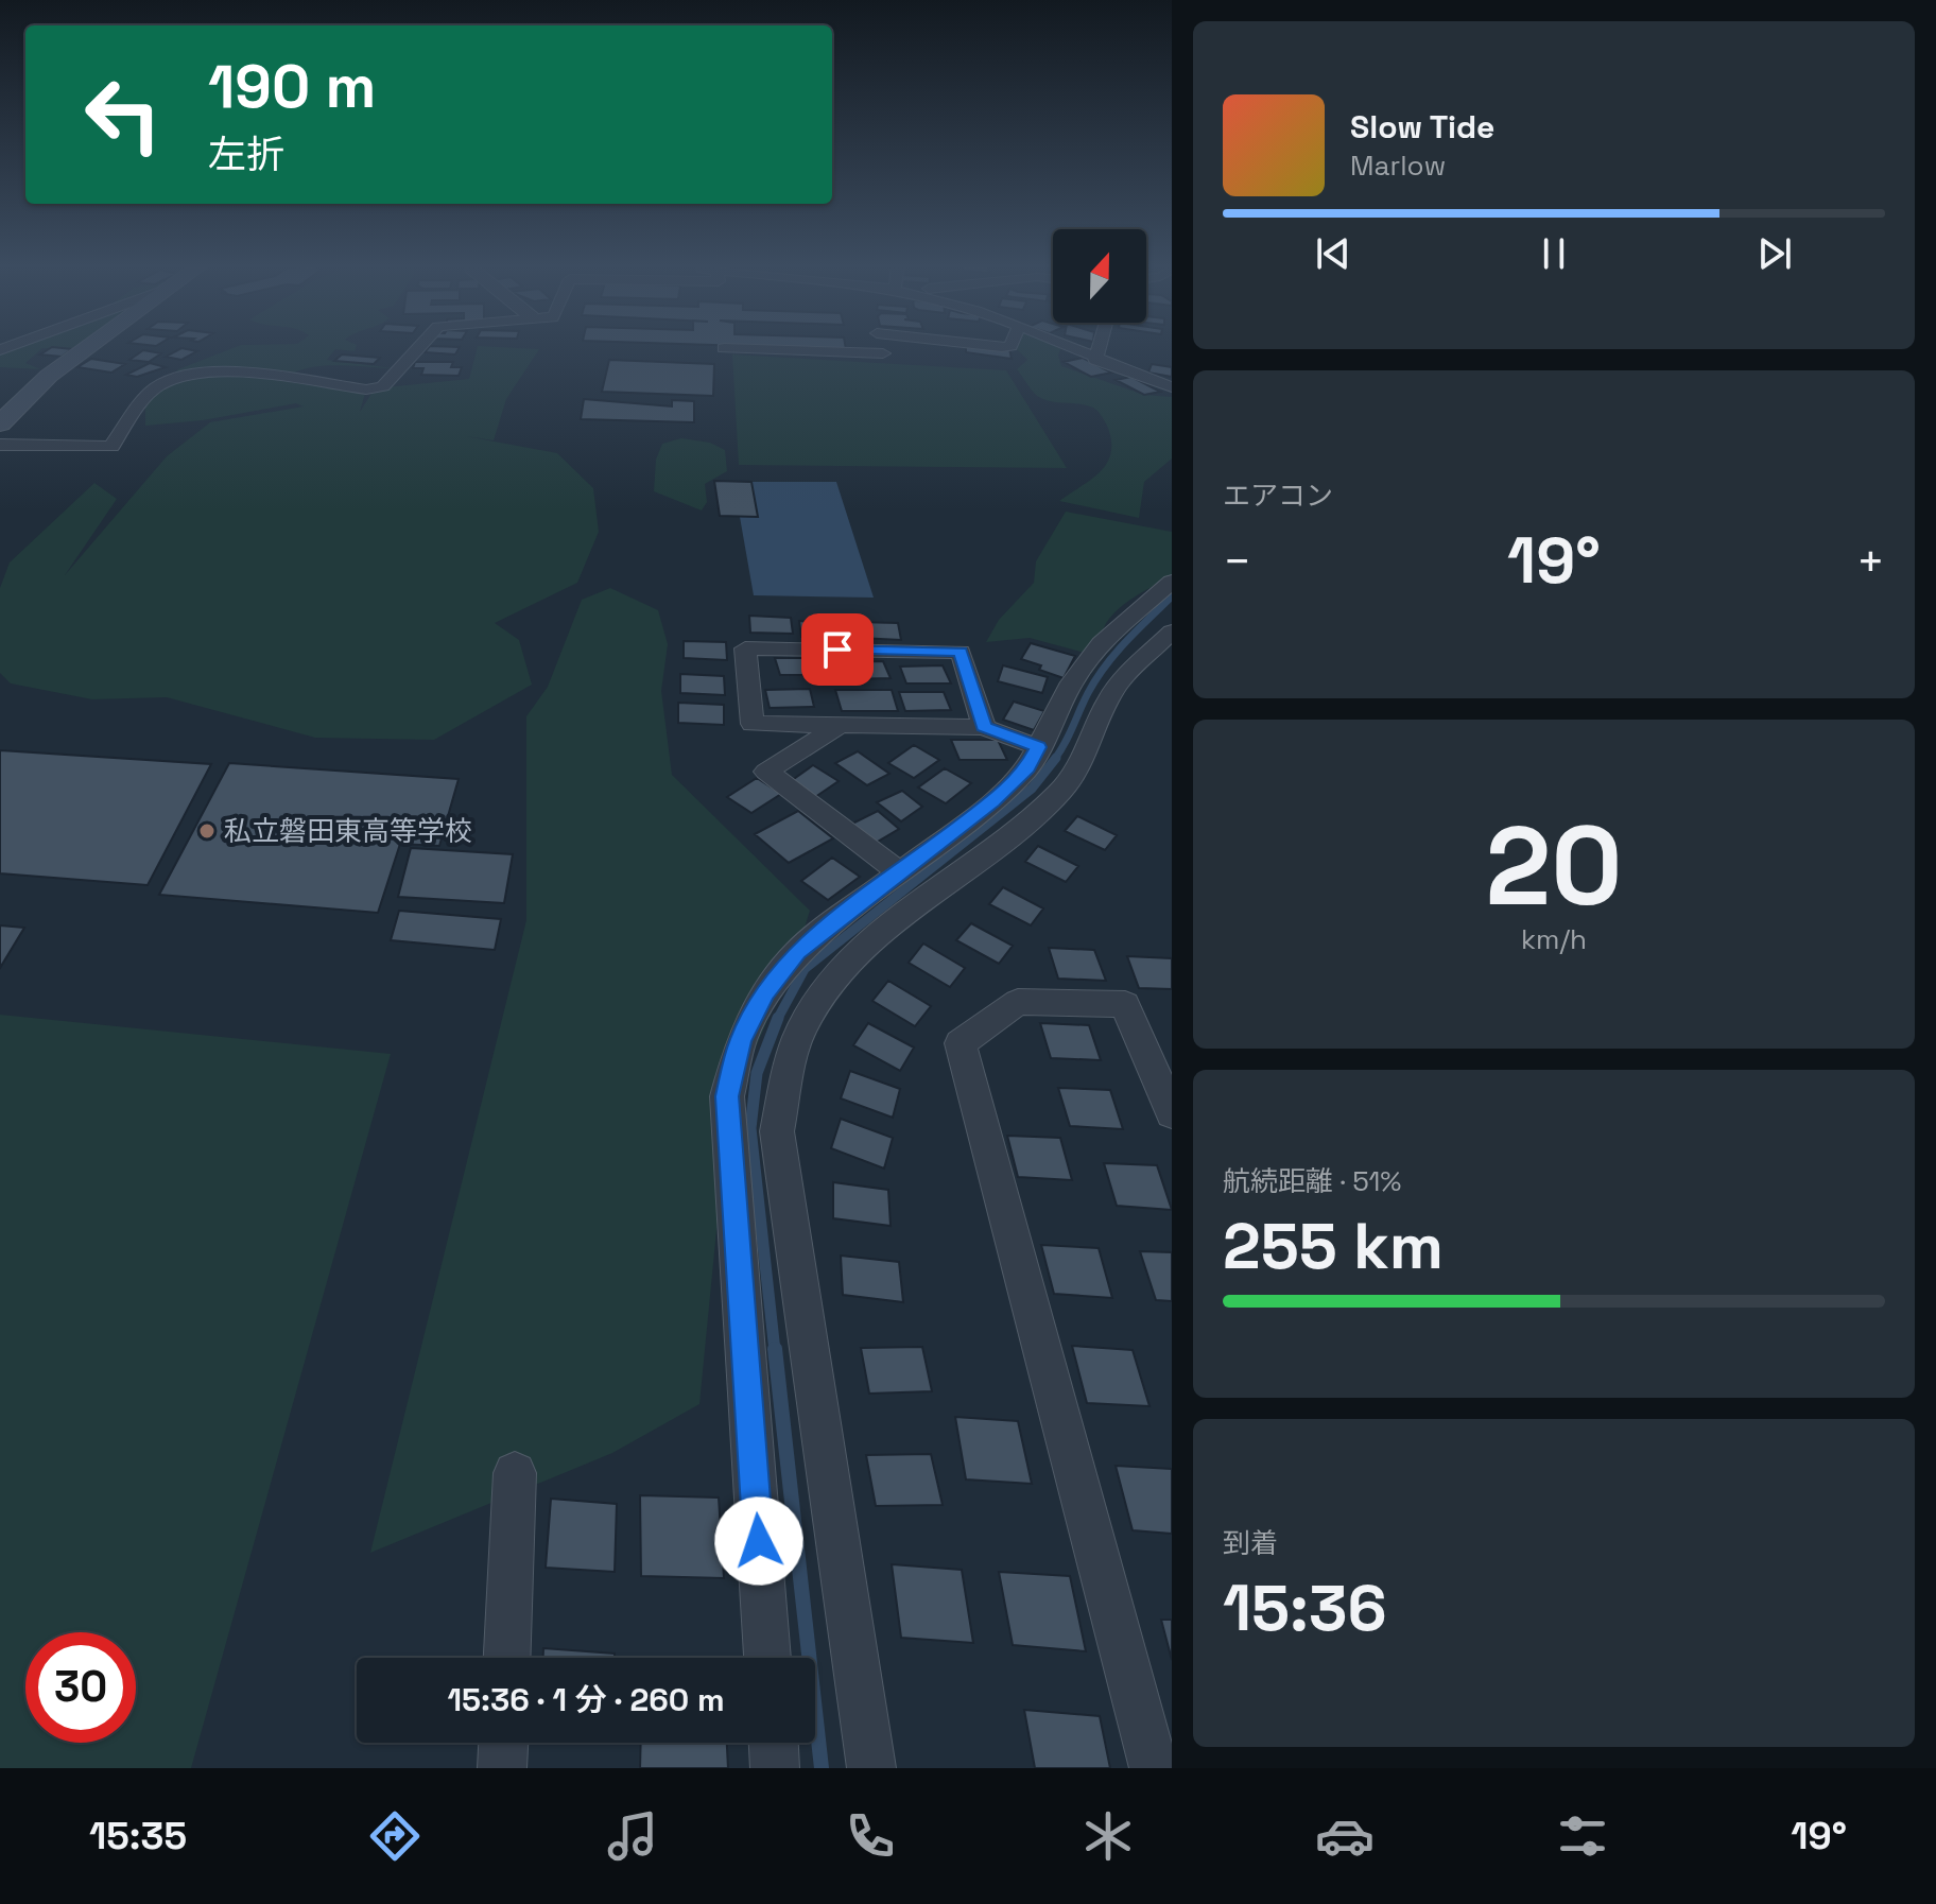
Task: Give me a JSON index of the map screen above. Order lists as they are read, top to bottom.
{
  "places": ["私立磐田東高等学校"],
  "north": "top",
  "page": {
    "turn": ["190 m", "左折"],
    "song": ["Slow Tide", "Marlow"],
    "tile": [
      "エアコン",
      ["20", "km/h"],
      ["航続距離 · 51%", "255 km"],
      ["到着", "15:36"]
    ],
    "heat": ["−", "19°", "+"],
    "limit": "30",
    "trip": "15:36 · 1 分 · 260 m",
    "tabs": ["15:35", "19°"]
  }
}
